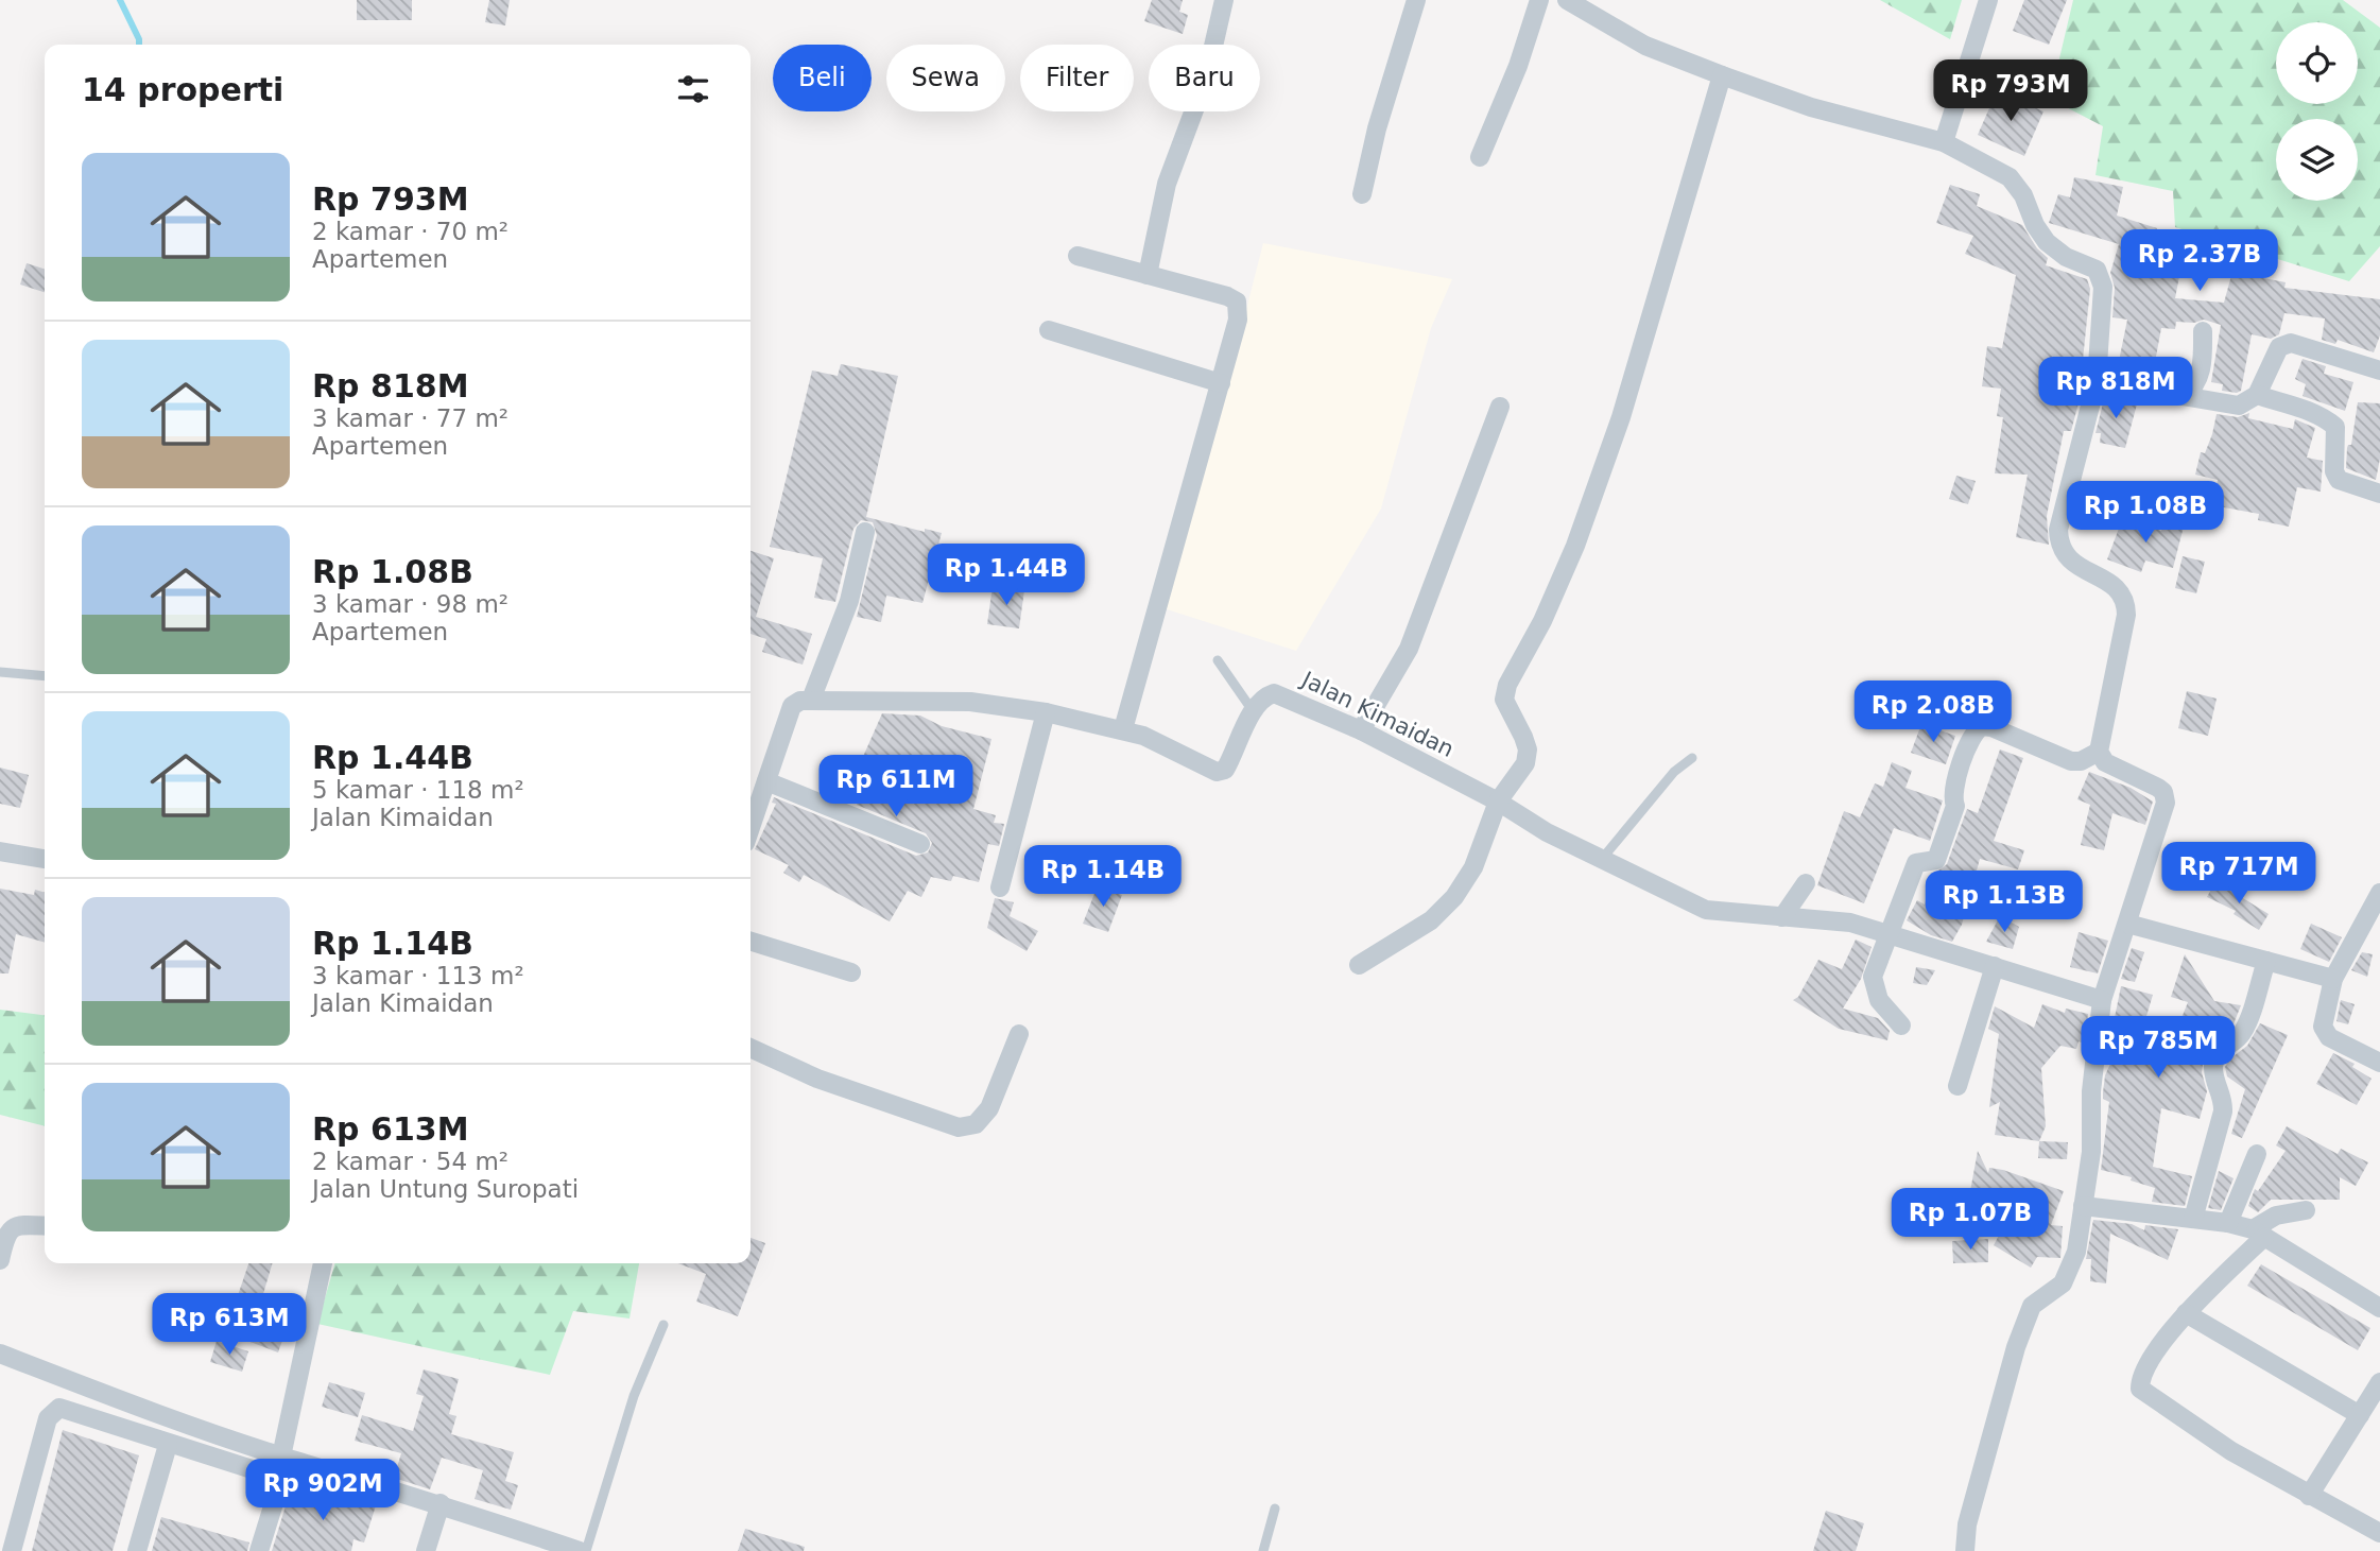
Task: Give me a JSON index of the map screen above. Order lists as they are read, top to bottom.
{
  "streets": {
    "street": ["Jalan Kimaidan"]
  },
  "page": {
    "chip": [
      "Beli",
      "Sewa",
      "Filter",
      "Baru"
    ],
    "heading": "14 properti",
    "price": [
      "Rp 793M",
      "Rp 2.37B",
      "Rp 818M",
      "Rp 1.08B",
      "Rp 1.44B",
      "Rp 2.08B",
      "Rp 611M",
      "Rp 717M",
      "Rp 1.14B",
      "Rp 1.13B",
      "Rp 785M",
      "Rp 1.07B",
      "Rp 613M",
      "Rp 902M"
    ],
    "list": [
      {
        "name": "Rp 793M",
        "note": "2 kamar · 70 m² · Apartemen"
      },
      {
        "name": "Rp 818M",
        "note": "3 kamar · 77 m² · Apartemen"
      },
      {
        "name": "Rp 1.08B",
        "note": "3 kamar · 98 m² · Apartemen"
      },
      {
        "name": "Rp 1.44B",
        "note": "5 kamar · 118 m² · Jalan Kimaidan"
      },
      {
        "name": "Rp 1.14B",
        "note": "3 kamar · 113 m² · Jalan Kimaidan"
      },
      {
        "name": "Rp 613M",
        "note": "2 kamar · 54 m² · Jalan Untung Suropati"
      }
    ]
  }
}
